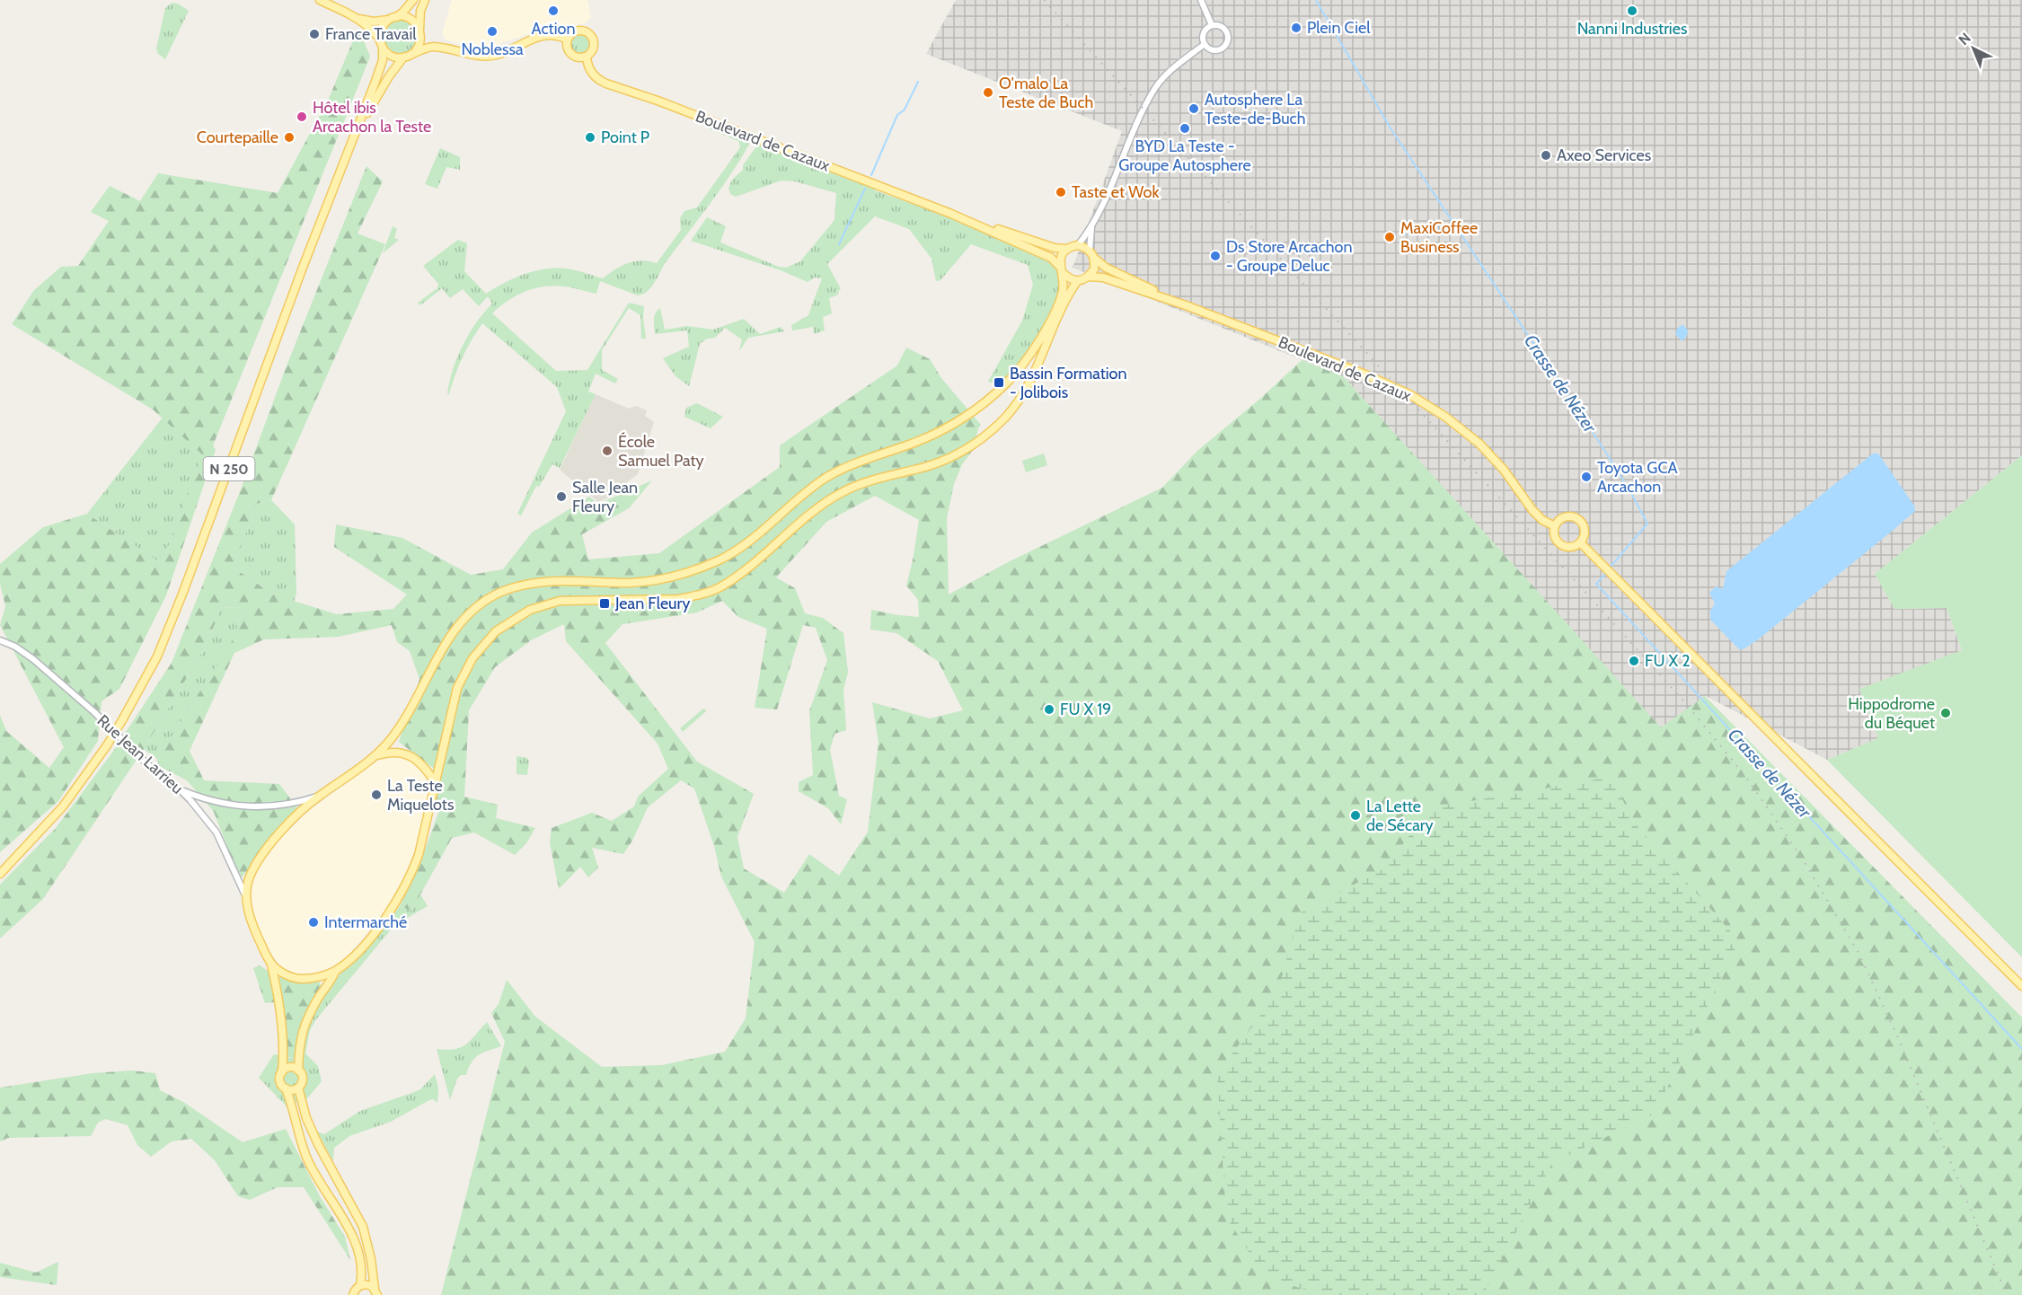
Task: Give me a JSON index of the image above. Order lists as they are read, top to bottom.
{
  "streets": {
    "main road": ["Boulevard de Cazaux", "N 250"],
    "street": ["Rue Jean Larrieu"]
  },
  "water": ["Crasse de Nézer"],
  "places": {
    "other": [
      "Action",
      "Nanni Industries",
      "Plein Ciel",
      "Noblessa",
      "France Travail",
      "O'malo La Teste de Buch",
      "Autosphere La Teste-de-Buch",
      "Hôtel ibis Arcachon la Teste",
      "BYD La Teste - Groupe Autosphere",
      "Courtepaille",
      "Point P",
      "Axeo Services",
      "Taste et Wok",
      "MaxiCoffee Business",
      "Ds Store Arcachon - Groupe Deluc",
      "École Samuel Paty",
      "Toyota GCA Arcachon",
      "Salle Jean Fleury",
      "FU X 2",
      "FU X 19",
      "Hippodrome du Béquet",
      "La Teste Miquelots",
      "La Lette de Sécary",
      "Intermarché"
    ],
    "transit": ["Bassin Formation - Jolibois", "Jean Fleury"]
  },
  "north": "top left"
}
